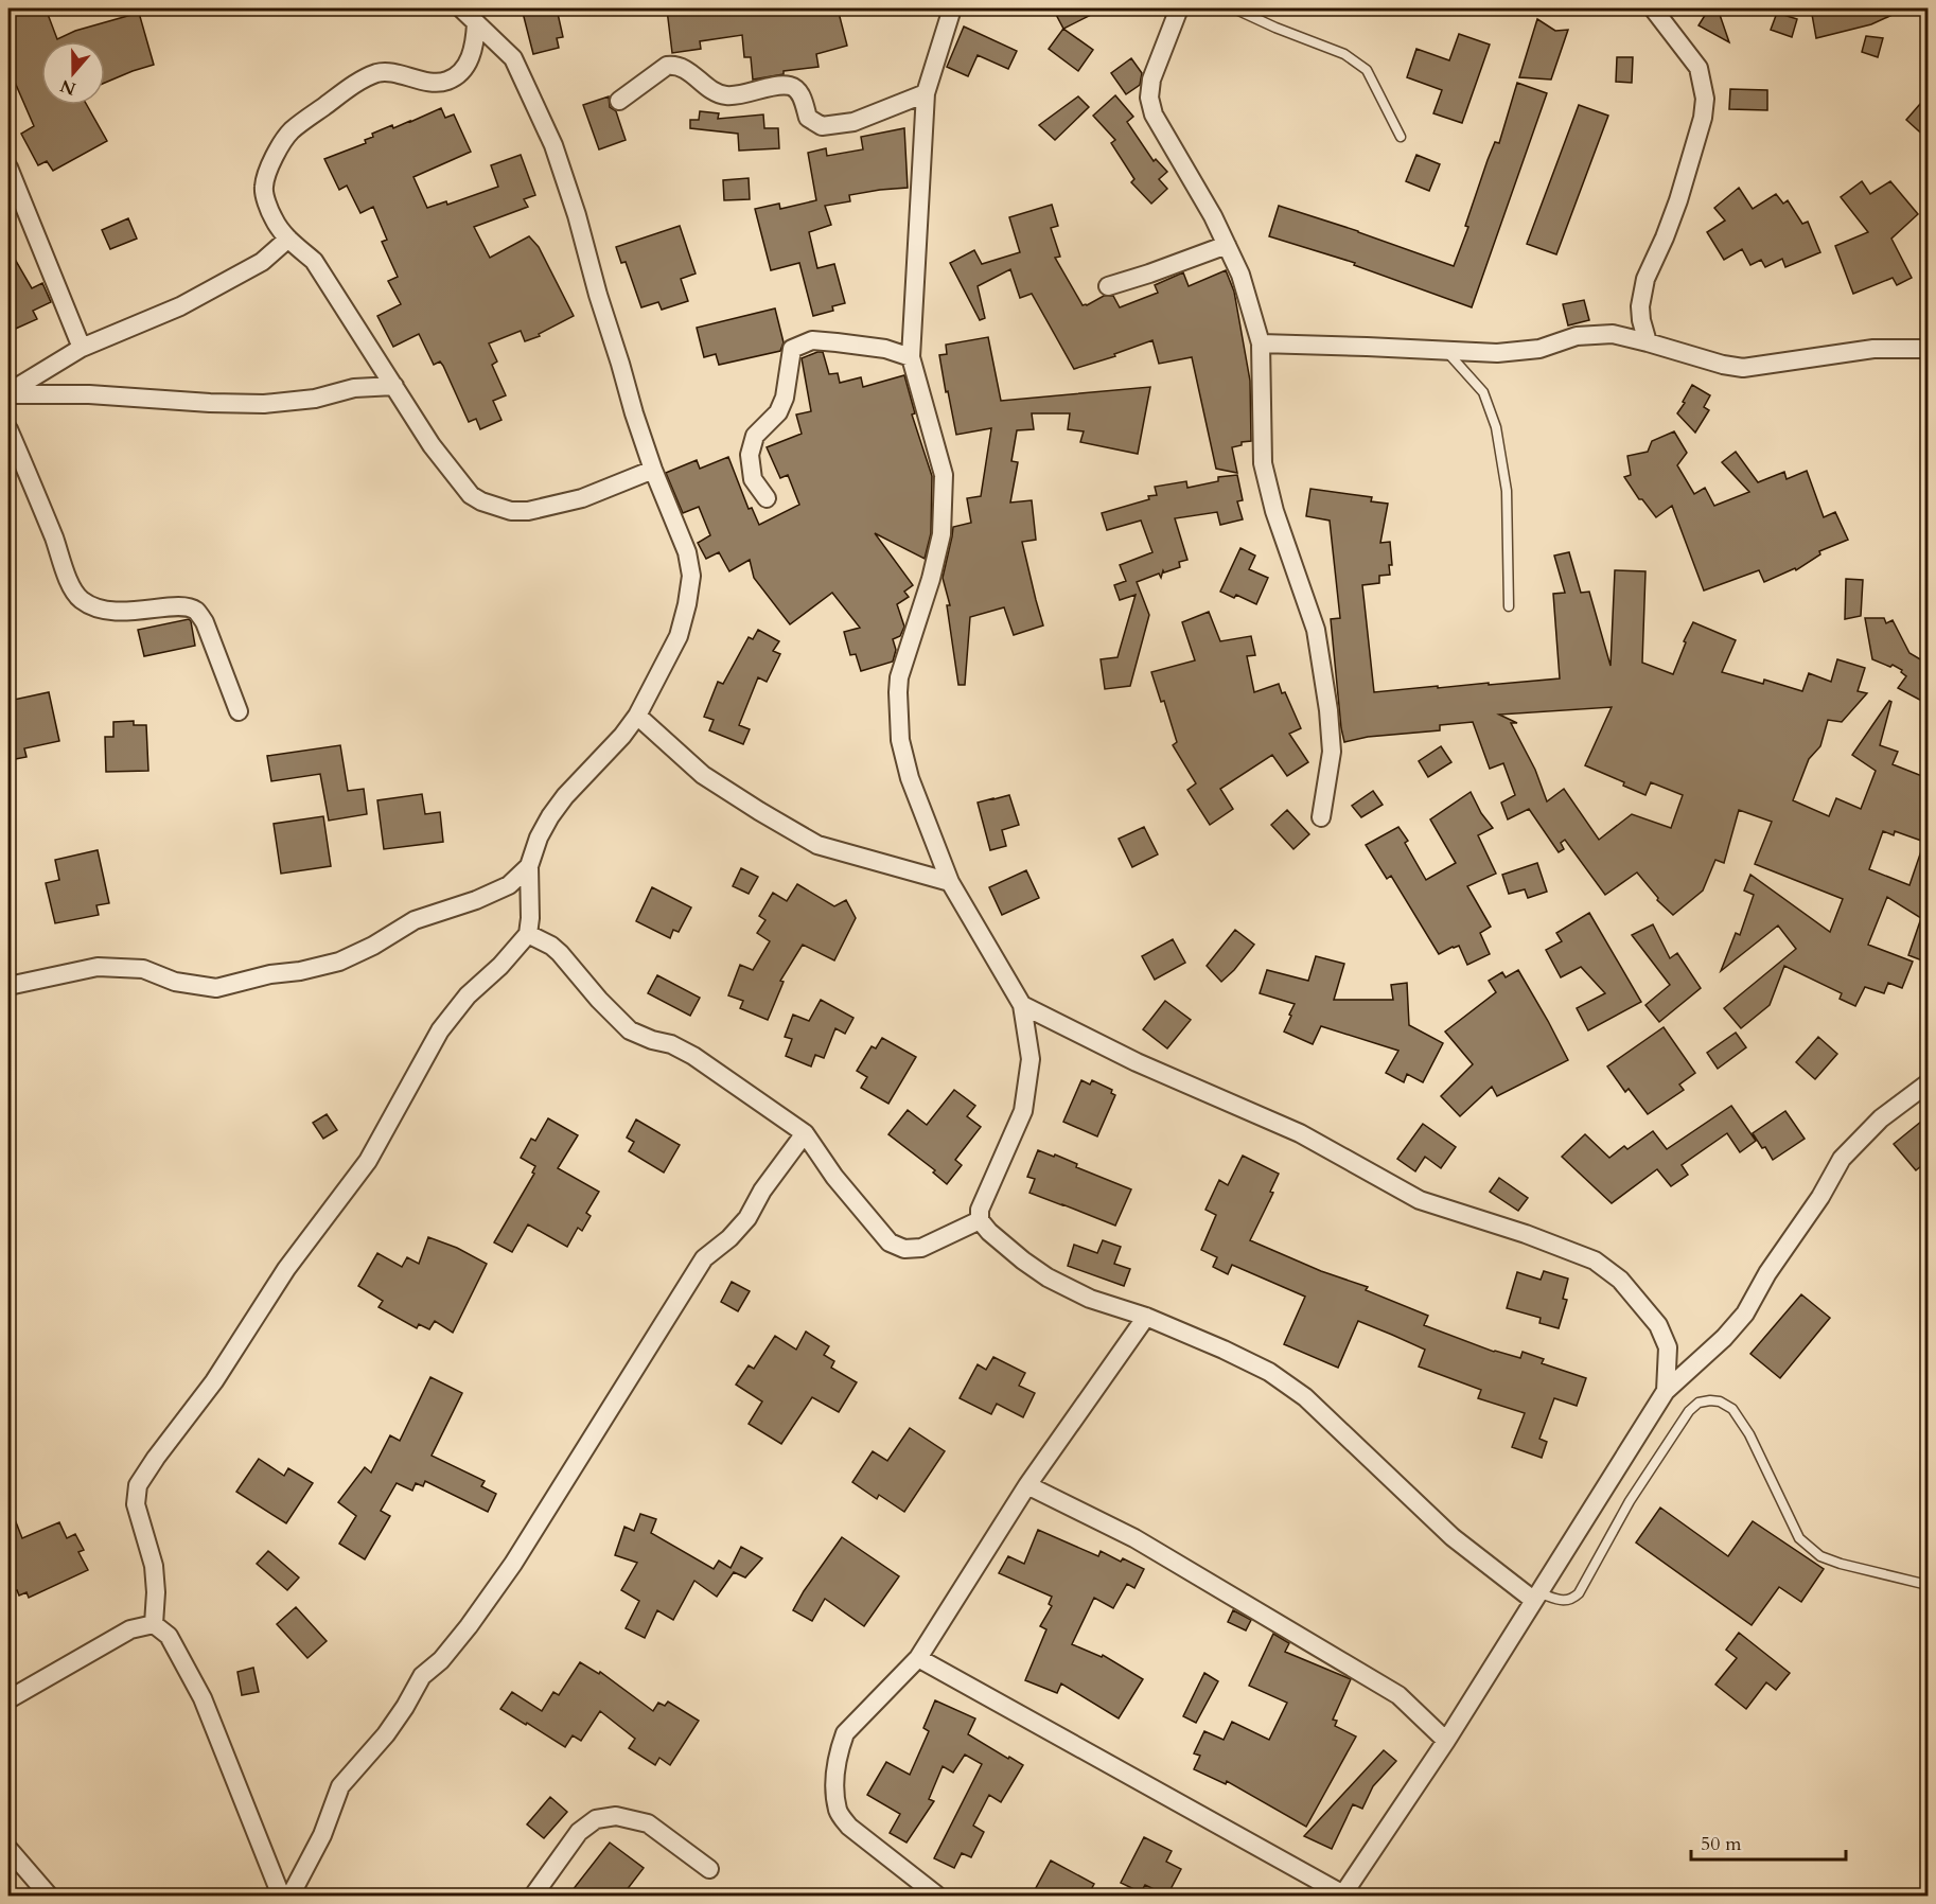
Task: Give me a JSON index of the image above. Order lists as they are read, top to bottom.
{
  "scale_bar": "50 m",
  "north": "bottom"
}
